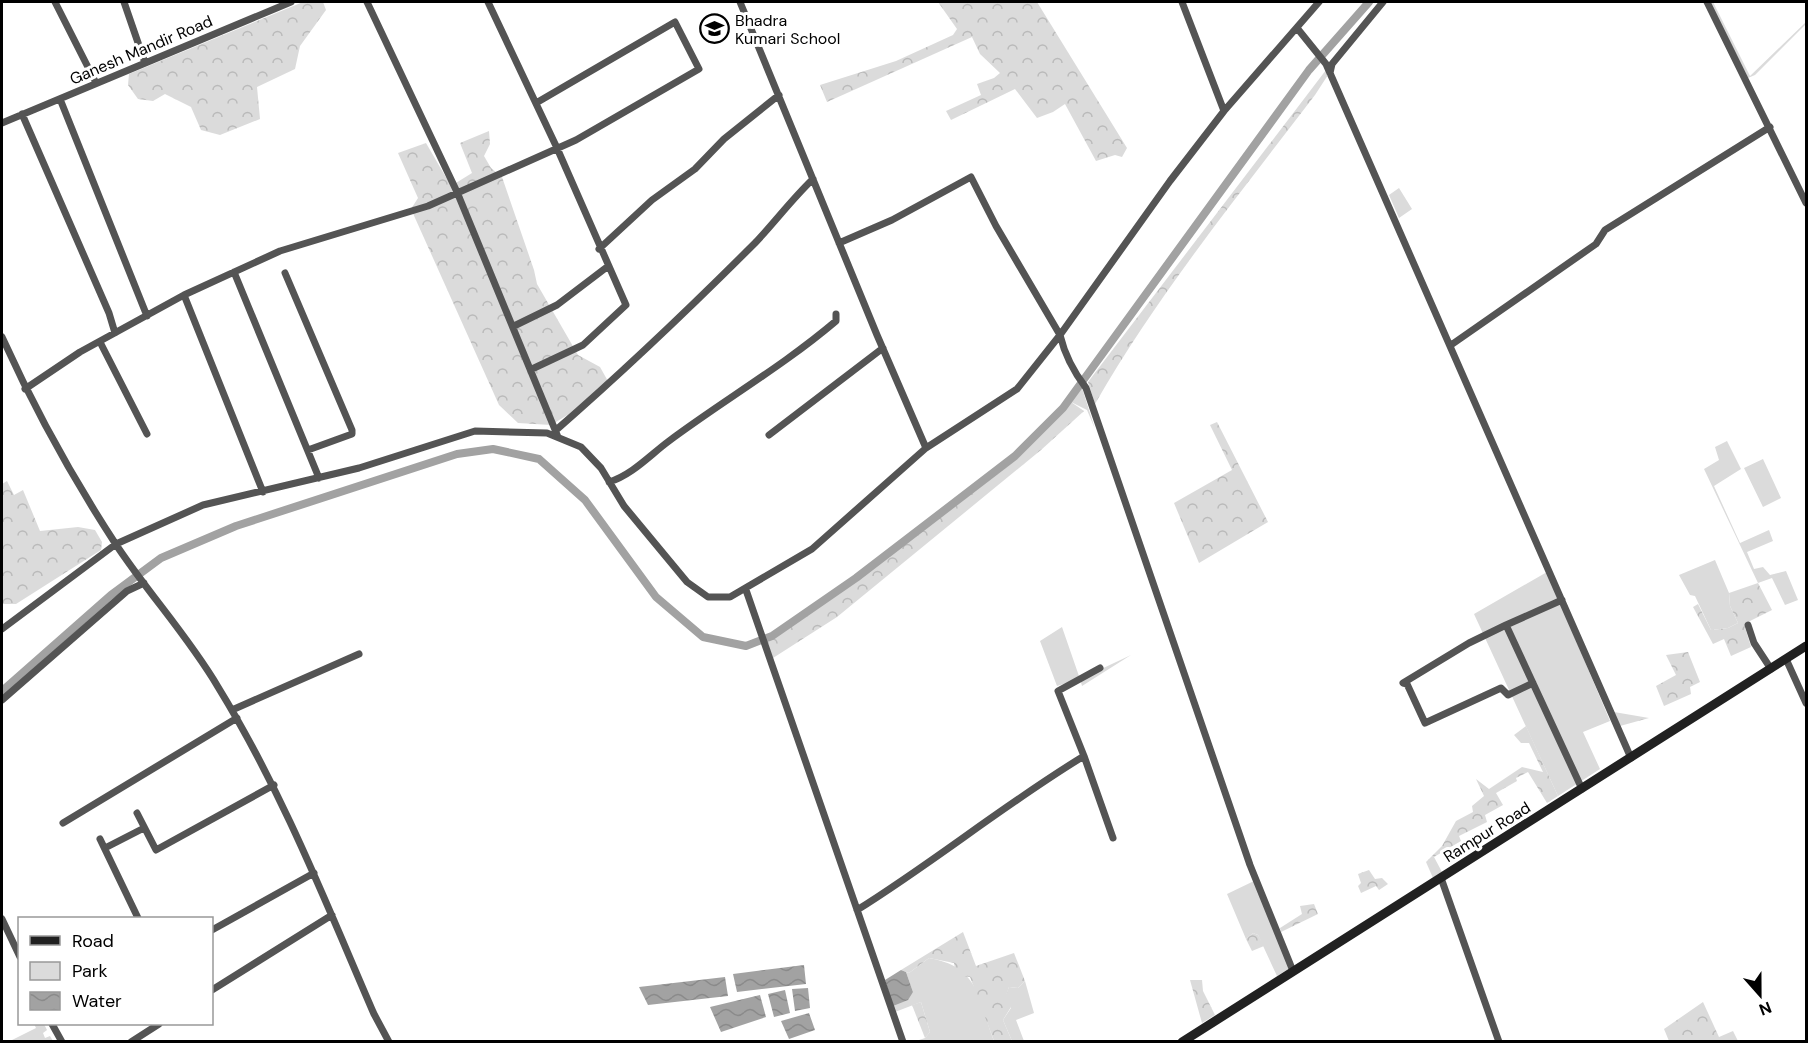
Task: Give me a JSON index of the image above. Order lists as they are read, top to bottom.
{
  "streets": {
    "main road": ["Rampur Road"],
    "street": ["Ganesh Mandir Road"]
  },
  "places": {
    "school or university": ["Bhadra Kumari School"]
  },
  "legend": ["Road", "Park", "Water"],
  "north": "bottom"
}
